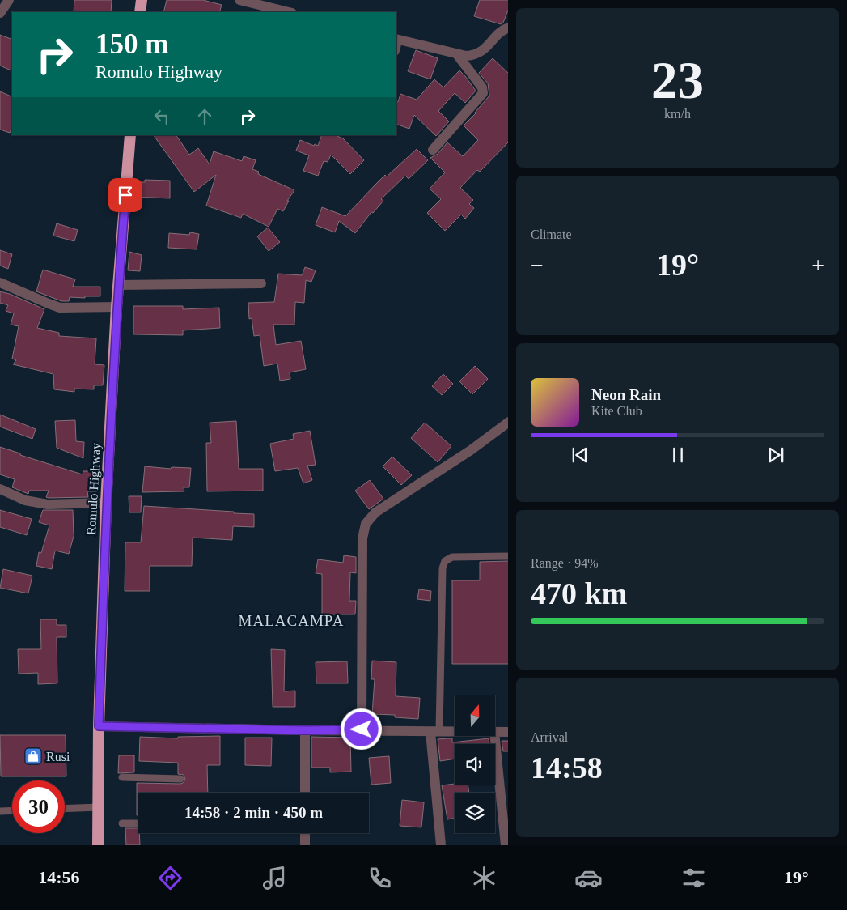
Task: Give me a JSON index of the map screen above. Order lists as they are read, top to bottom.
{
  "streets": {
    "highway": ["Romulo Highway"]
  },
  "districts": ["MALACAMPA"],
  "places": {
    "shop": ["Rusi"]
  },
  "north": "top",
  "page": {
    "tile": [
      ["23", "km/h"],
      "Climate",
      ["Range · 94%", "470 km"],
      ["Arrival", "14:58"]
    ],
    "turn": ["150 m", "Romulo Highway"],
    "heat": ["−", "19°", "+"],
    "song": ["Neon Rain", "Kite Club"],
    "limit": "30",
    "trip": "14:58 · 2 min · 450 m",
    "tabs": ["14:56", "19°"]
  }
}
